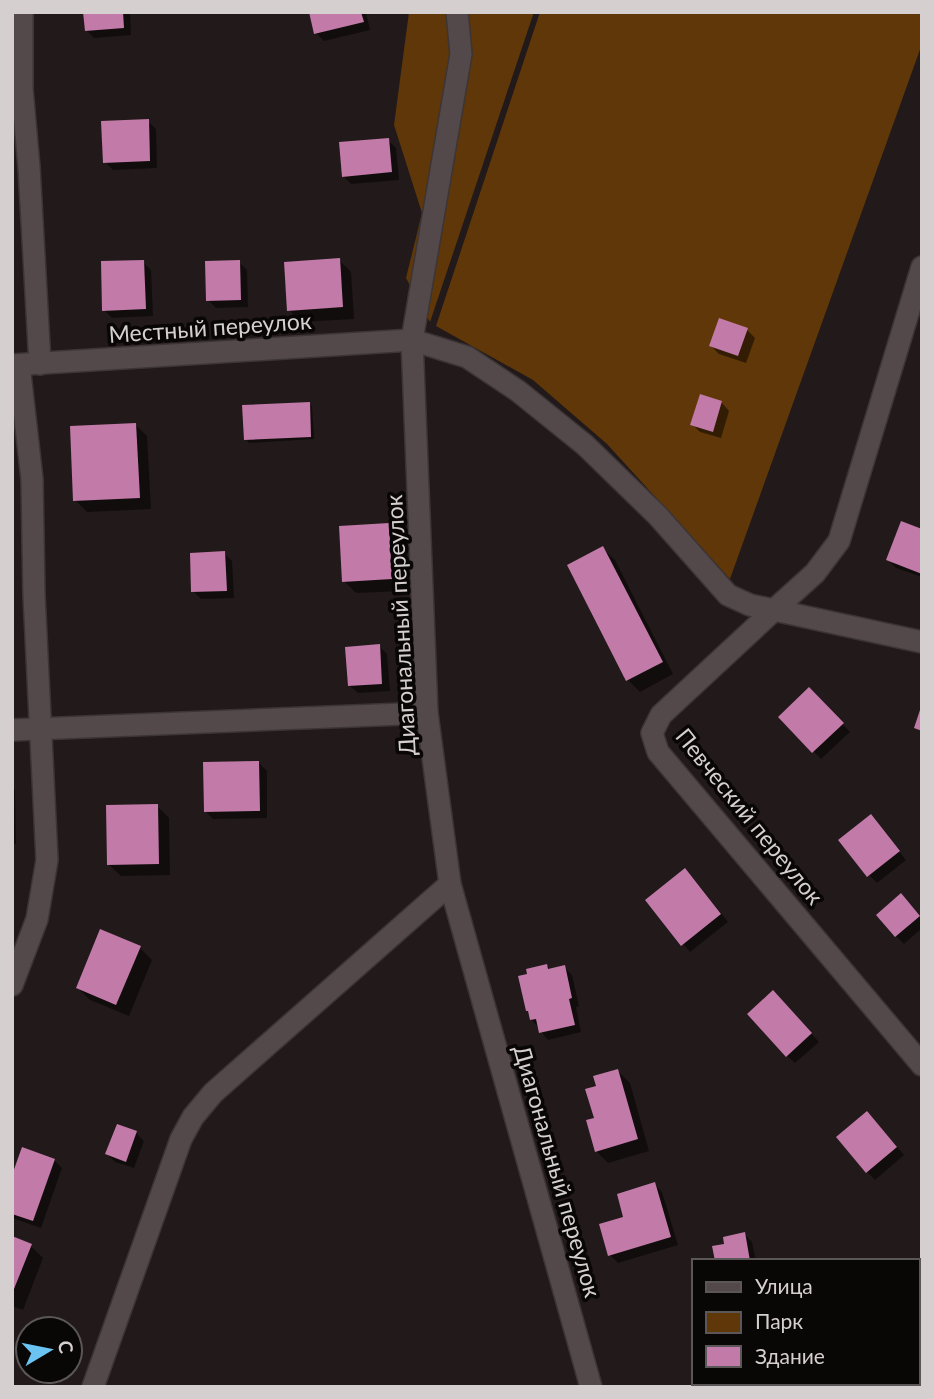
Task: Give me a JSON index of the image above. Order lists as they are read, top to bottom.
{
  "streets": {
    "street": ["Местный переулок", "Диагональный переулок", "Певческий переулок"]
  },
  "crossings": [
    ["Местный переулок", "Диагональный переулок"]
  ],
  "legend": ["Улица", "Парк", "Здание"],
  "north": "right"
}
